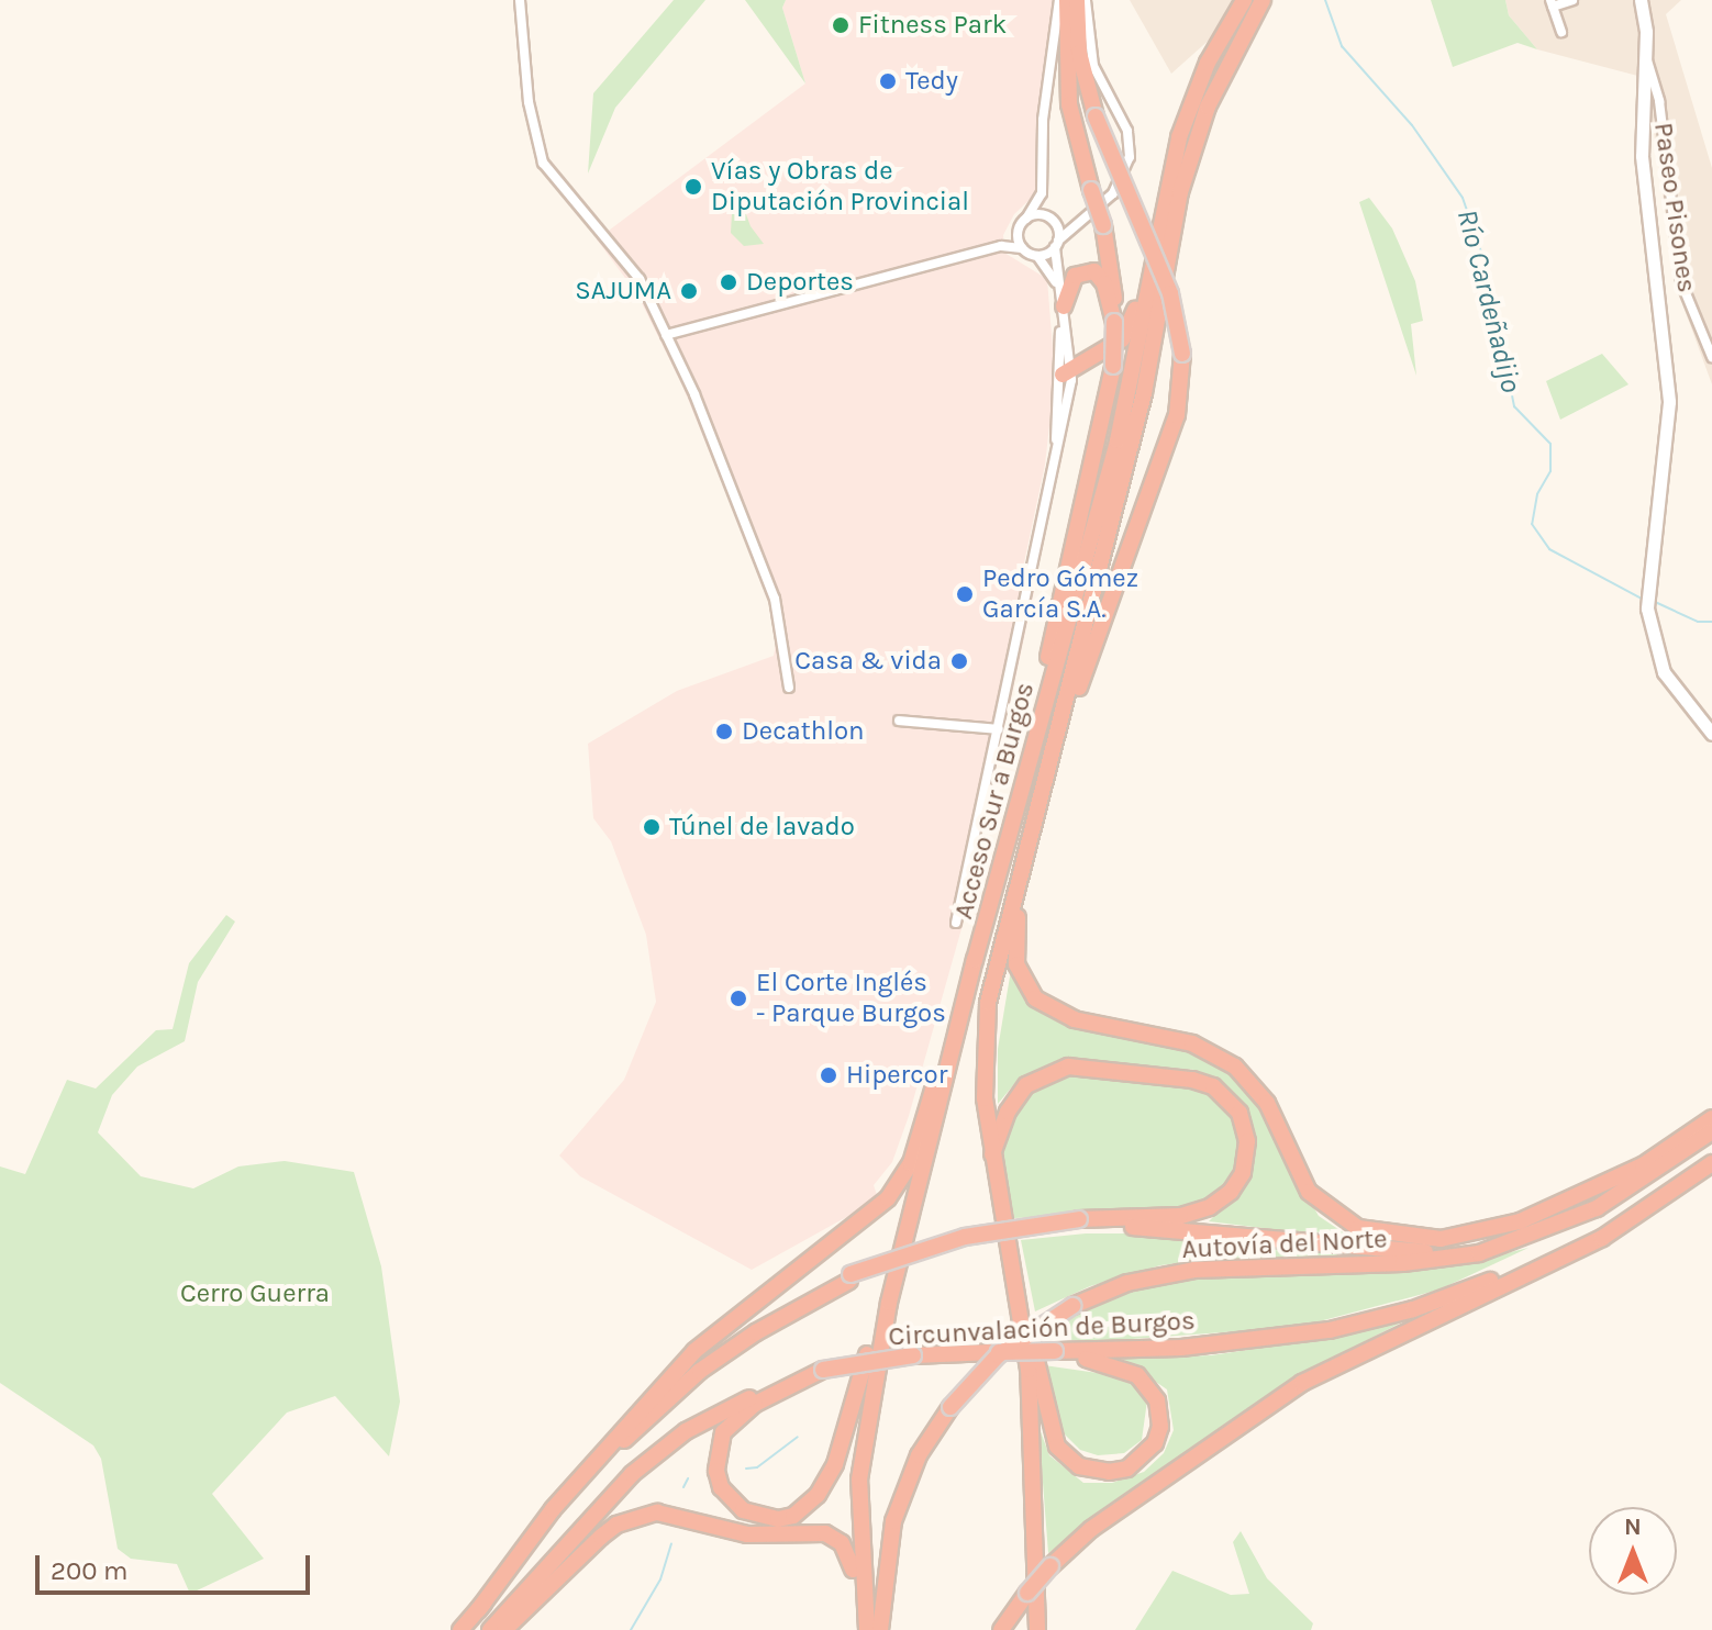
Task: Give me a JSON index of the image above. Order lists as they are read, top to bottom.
{
  "streets": {
    "highway": ["Acceso Sur a Burgos", "Autovía del Norte", "Circunvalación de Burgos"],
    "main road": ["Paseo Pisones"]
  },
  "water": ["Río Cardeñadijo"],
  "parks": ["Cerro Guerra"],
  "places": [
    "Fitness Park",
    "Tedy",
    "Vías y Obras de Diputación Provincial",
    "Deportes",
    "SAJUMA",
    "Pedro Gómez García S.A.",
    "Casa & vida",
    "Decathlon",
    "Túnel de lavado",
    "El Corte Inglés - Parque Burgos",
    "Hipercor"
  ],
  "scale_bar": "200 m",
  "north": "top"
}
